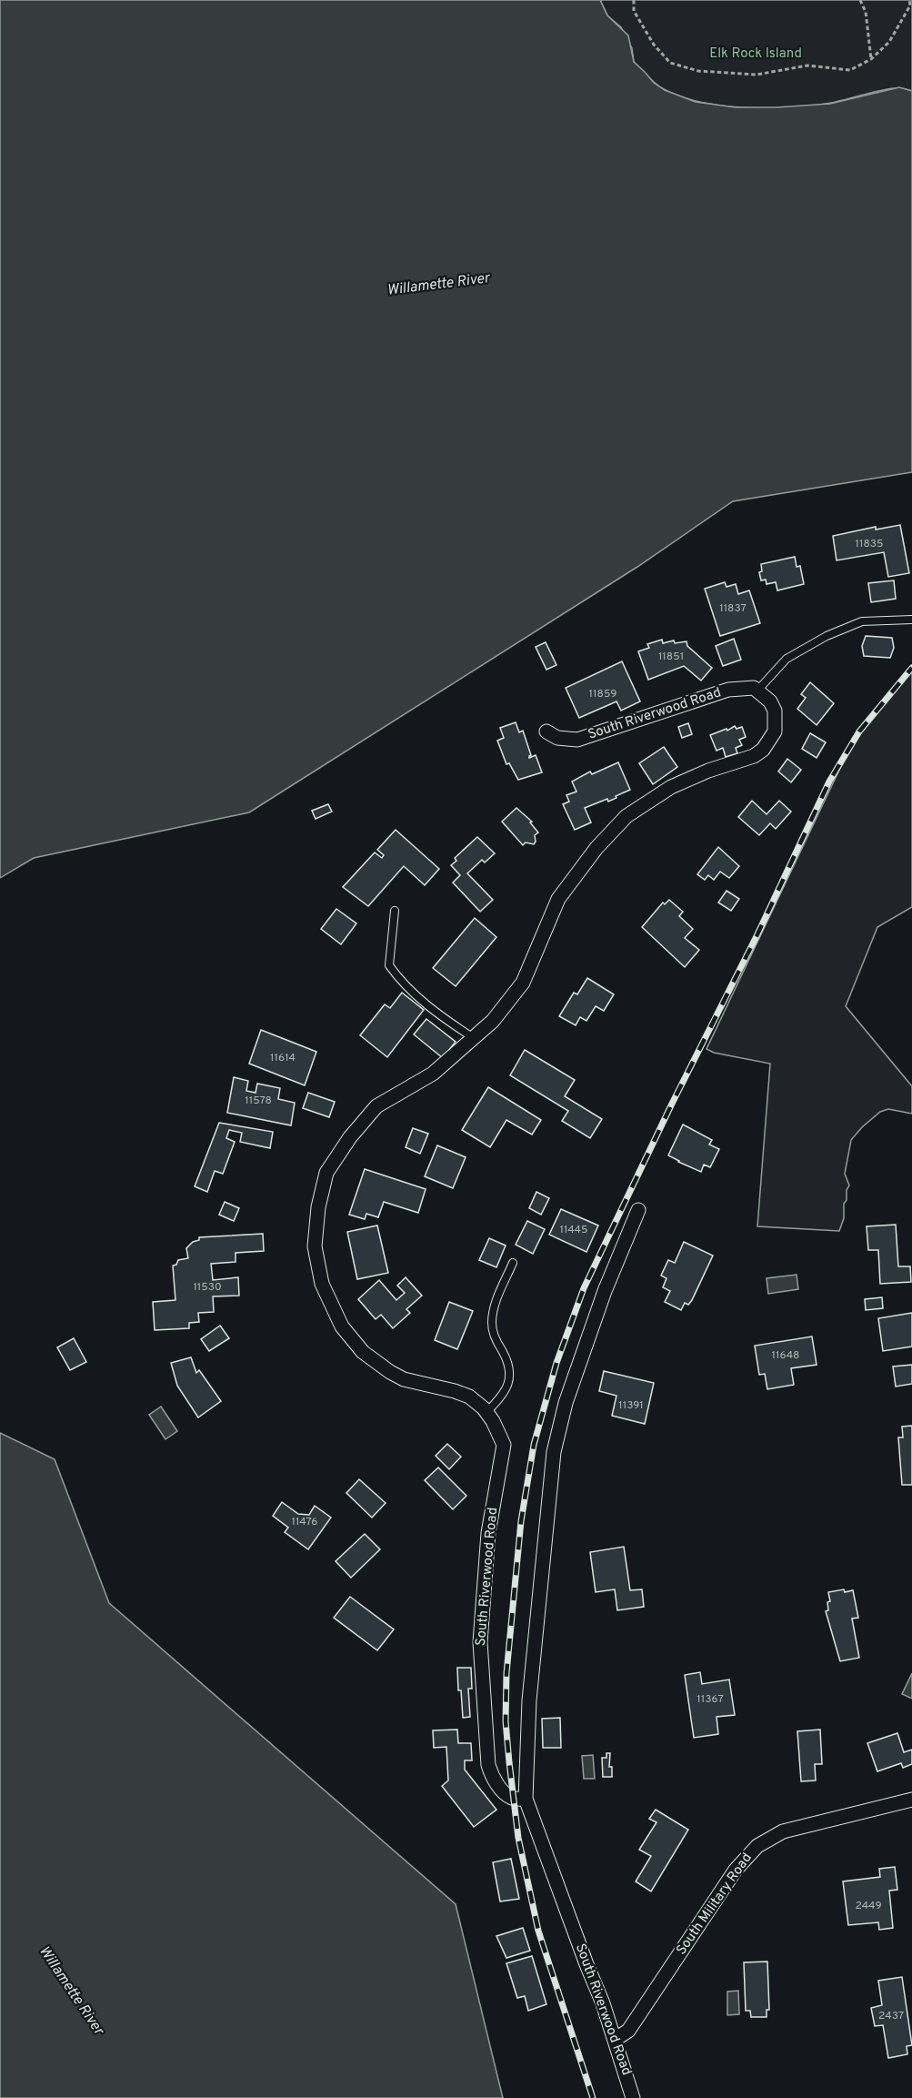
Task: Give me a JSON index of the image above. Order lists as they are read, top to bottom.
{
  "streets": {
    "street": ["South Riverwood Road", "South Military Road"]
  },
  "crossings": [
    ["South Riverwood Road", "South Military Road"]
  ],
  "water": ["Willamette River"],
  "parks": ["Elk Rock Island"],
  "house_numbers": [
    "11835",
    "11837",
    "11851",
    "11859",
    "11614",
    "11578",
    "11445",
    "11530",
    "11648",
    "11391",
    "11476",
    "11367",
    "2449",
    "2437"
  ]
}
